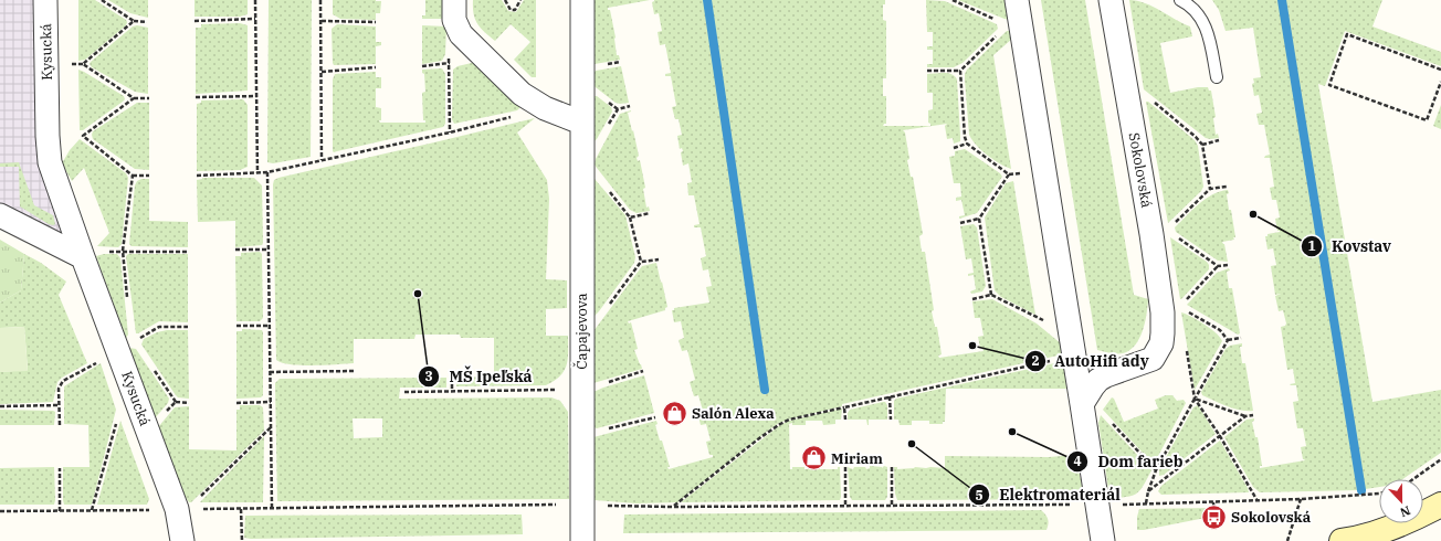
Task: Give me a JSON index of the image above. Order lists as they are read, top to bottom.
{
  "streets": {
    "street": ["Kysucká", "Sokolovská", "Čapajevova"]
  },
  "places": {
    "other": [
      "Kovstav",
      "MŠ Ipeľská",
      "AutoHifi ady",
      "Dom farieb",
      "Elektromateriál"
    ],
    "shop": ["Salón Alexa", "Miriam"],
    "bus stop": ["Sokolovská"]
  },
  "north": "bottom"
}
